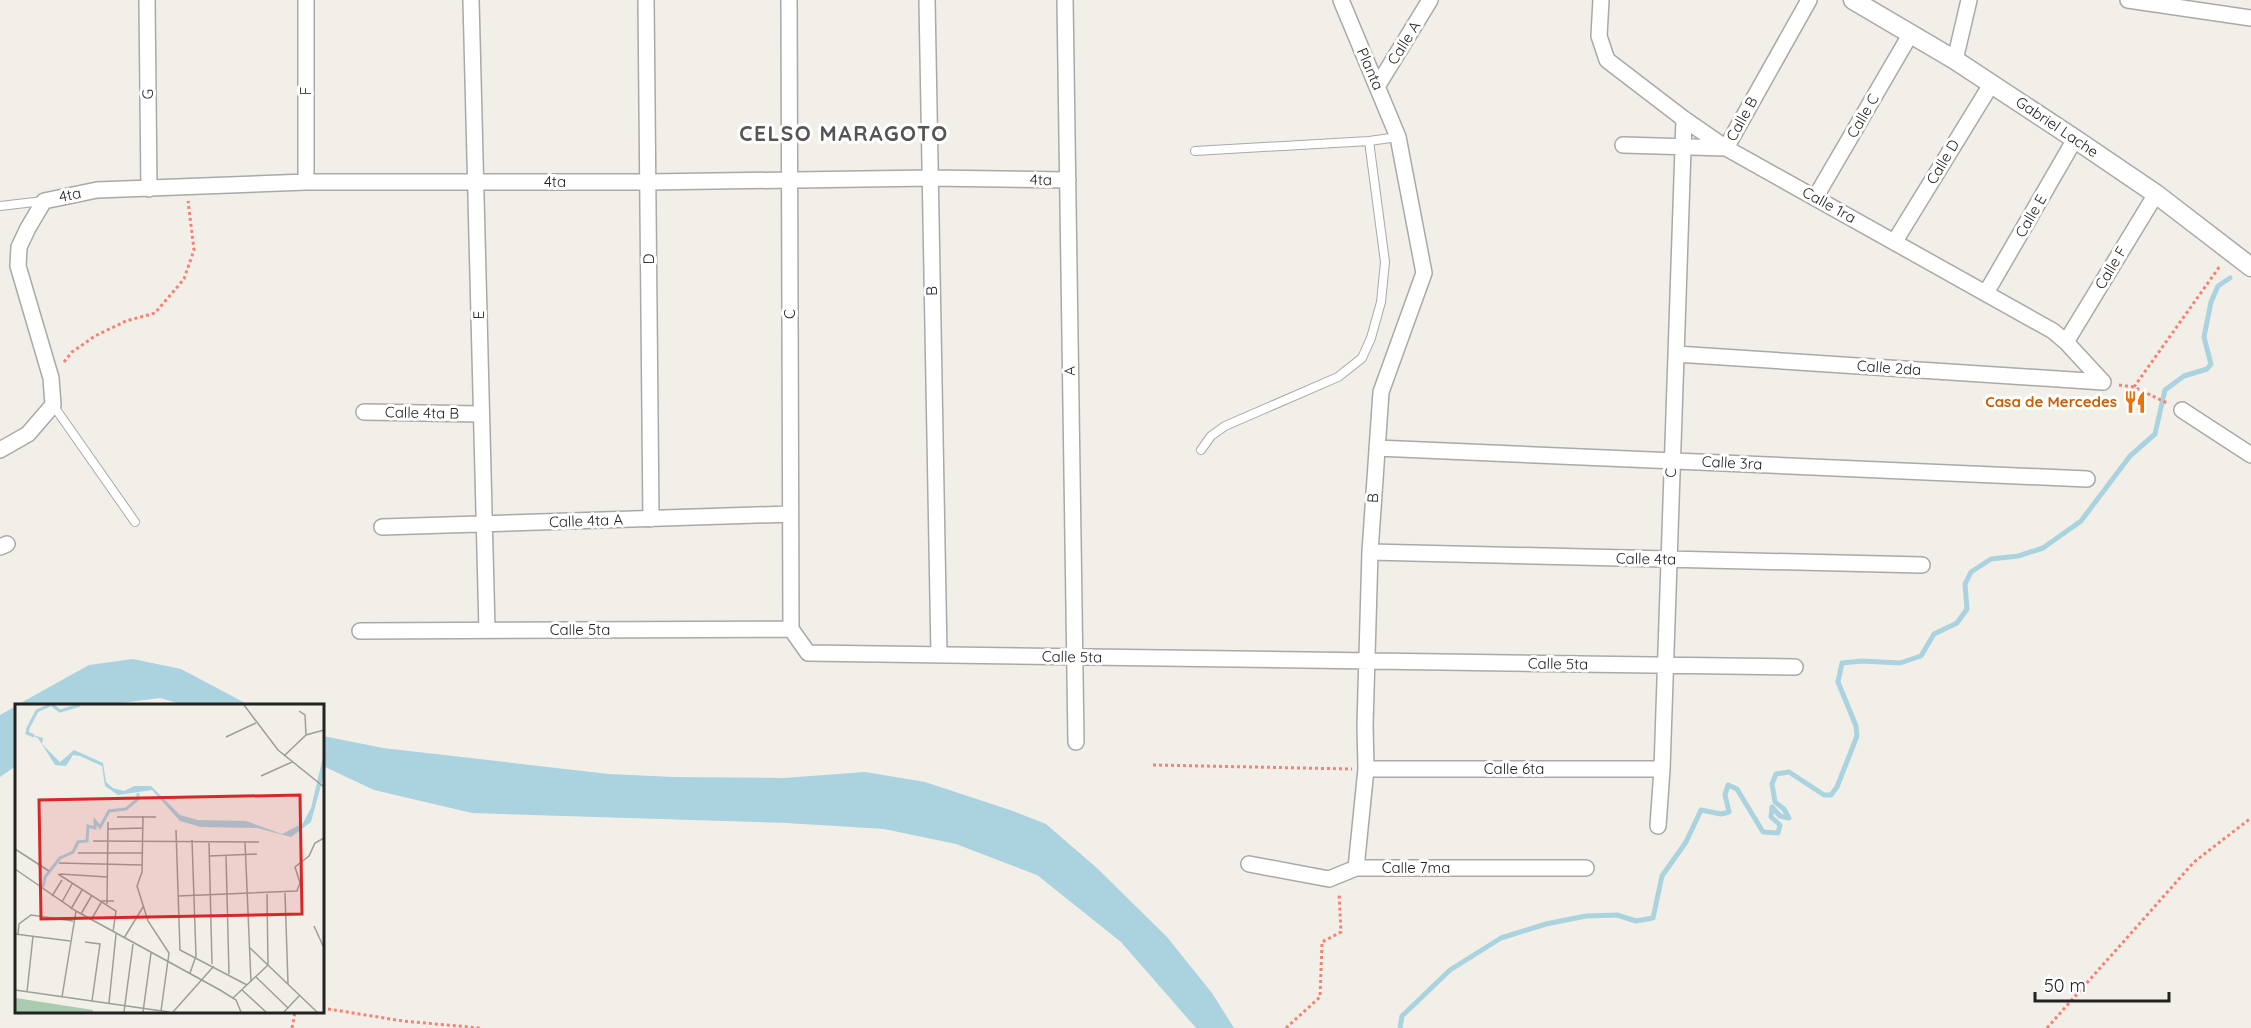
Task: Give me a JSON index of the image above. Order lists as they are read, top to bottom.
{
  "streets": {
    "street": [
      "Calle A",
      "Planta",
      "F",
      "G",
      "Calle C",
      "Calle B",
      "Gabriel Lache",
      "Calle D",
      "4ta",
      "Calle 1ra",
      "Calle E",
      "D",
      "Calle F",
      "B",
      "C",
      "E",
      "Calle 2da",
      "A",
      "Calle 4ta B",
      "Calle 3ra",
      "Calle 4ta A",
      "Calle 4ta",
      "Calle 5ta",
      "Calle 6ta",
      "Calle 7ma"
    ]
  },
  "crossings": [
    ["Calle A", "Planta"],
    ["Planta", "B"],
    ["F", "4ta"],
    ["G", "4ta"],
    ["Calle C", "Gabriel Lache"],
    ["Calle C", "Calle 1ra"],
    ["Calle B", "Calle 1ra"],
    ["Calle B", "C"],
    ["Gabriel Lache", "Calle D"],
    ["Gabriel Lache", "Calle E"],
    ["Gabriel Lache", "Calle F"],
    ["Calle D", "Calle 1ra"],
    ["4ta", "D"],
    ["4ta", "B"],
    ["4ta", "C"],
    ["4ta", "E"],
    ["4ta", "A"],
    ["Calle 1ra", "Calle E"],
    ["Calle 1ra", "Calle F"],
    ["Calle 1ra", "C"],
    ["Calle 1ra", "Calle 2da"],
    ["D", "Calle 4ta A"],
    ["B", "Calle 3ra"],
    ["B", "Calle 4ta"],
    ["B", "Calle 5ta"],
    ["B", "Calle 6ta"],
    ["B", "Calle 7ma"],
    ["C", "Calle 2da"],
    ["C", "Calle 3ra"],
    ["C", "Calle 4ta A"],
    ["C", "Calle 4ta"],
    ["C", "Calle 5ta"],
    ["C", "Calle 6ta"],
    ["E", "Calle 4ta B"],
    ["E", "Calle 4ta A"],
    ["E", "Calle 5ta"],
    ["A", "Calle 5ta"]
  ],
  "districts": ["CELSO MARAGOTO"],
  "places": {
    "restaurant": ["Casa de Mercedes"]
  },
  "scale_bar": "50 m"
}
